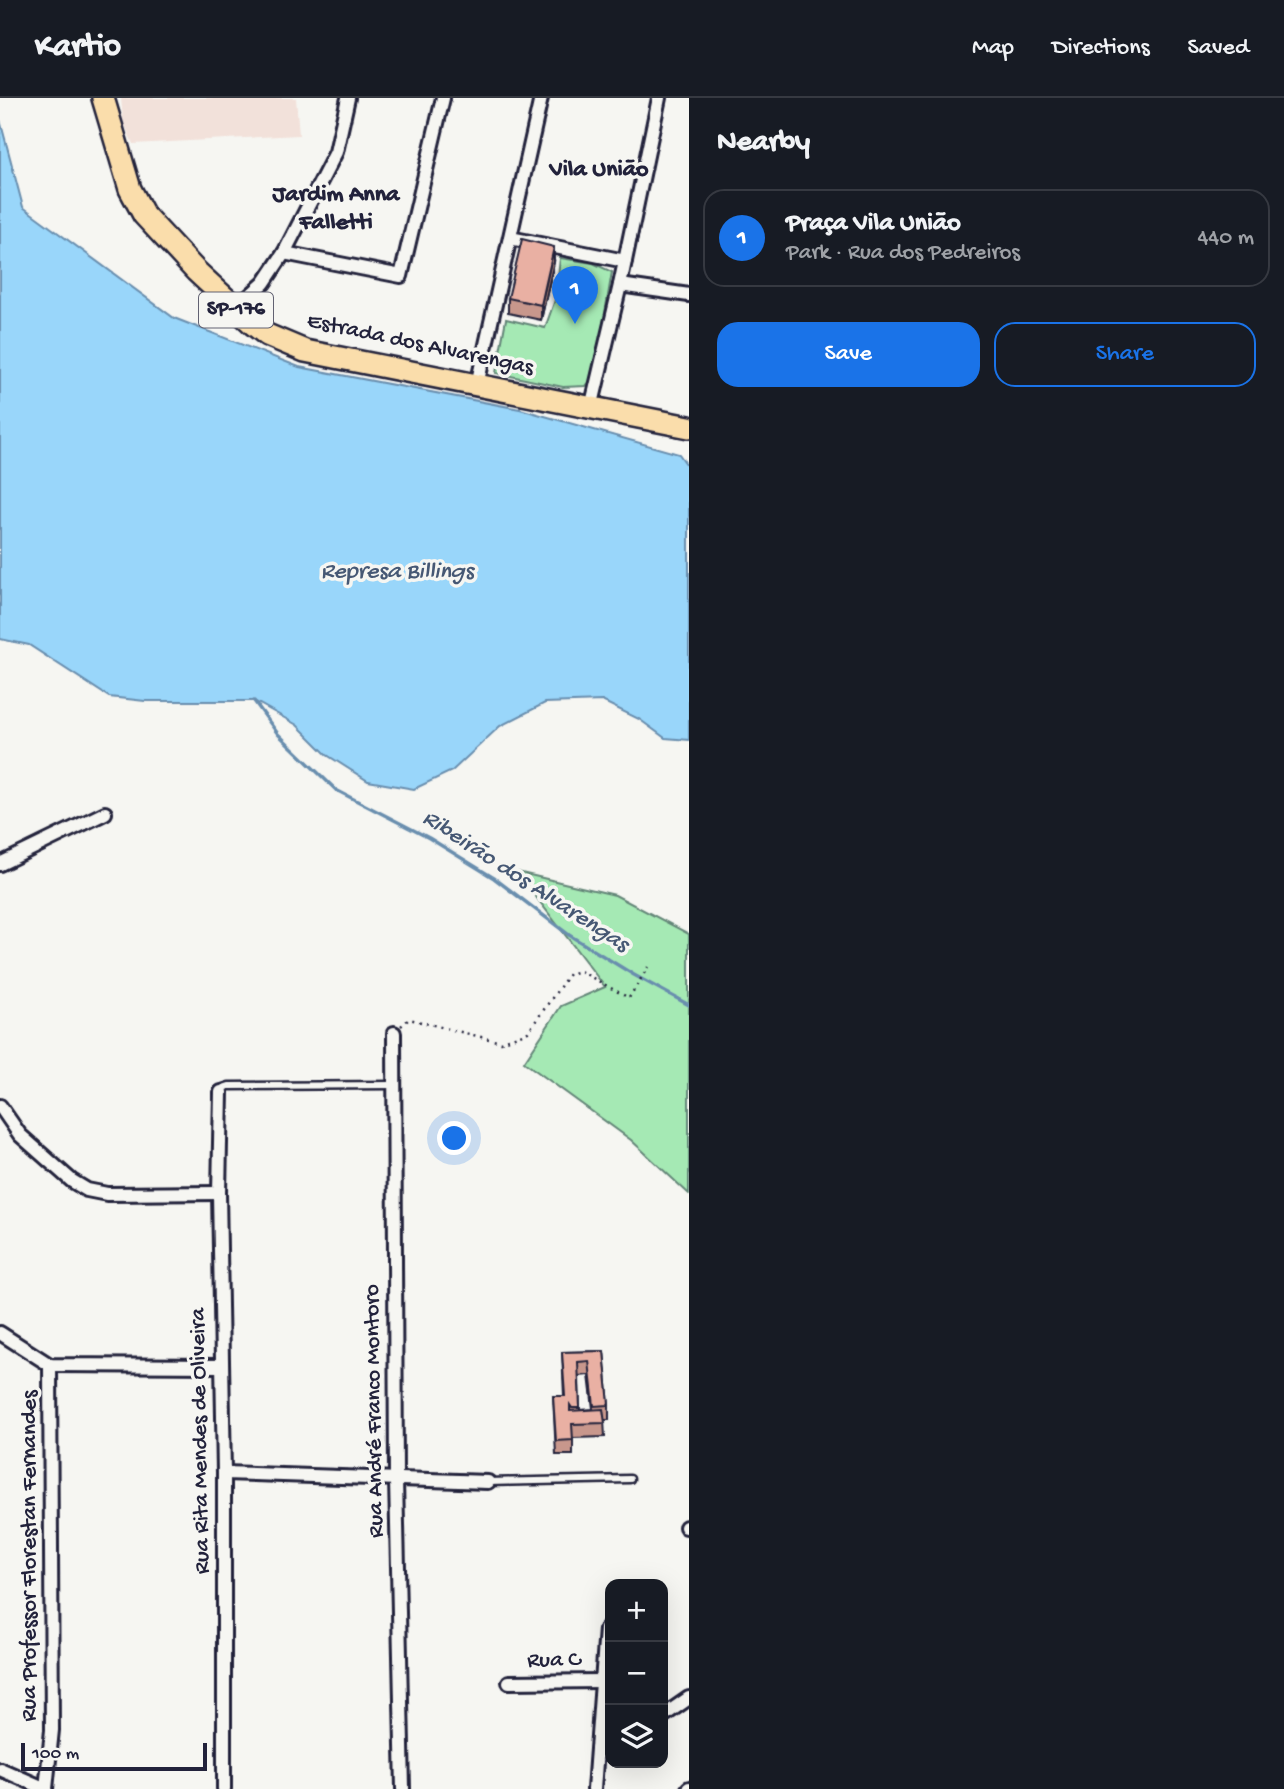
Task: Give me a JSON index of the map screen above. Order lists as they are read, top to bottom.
{
  "streets": {
    "main road": ["SP-176", "Estrada dos Alvarengas"],
    "street": [
      "Rua André Franco Montoro",
      "Rua Rita Mendes de Oliveira",
      "Rua Professor Florestan Fernandes",
      "Rua C"
    ]
  },
  "districts": ["Vila União", "Jardim Anna Falletti"],
  "water": ["Represa Billings", "Ribeirão dos Alvarengas"],
  "scale_bar": "100 m",
  "page": {
    "header": "Kartio",
    "nav": ["Map", "Directions", "Saved"],
    "heading": "Nearby",
    "list": [
      {
        "mark": "1",
        "name": "Praça Vila União",
        "note": "Park · Rua dos Pedreiros",
        "value": "440 m"
      }
    ],
    "pins": "1",
    "buttons": ["Save", "Share"],
    "map_buttons": ["+", "−"],
    "scale": "100 m"
  }
}
